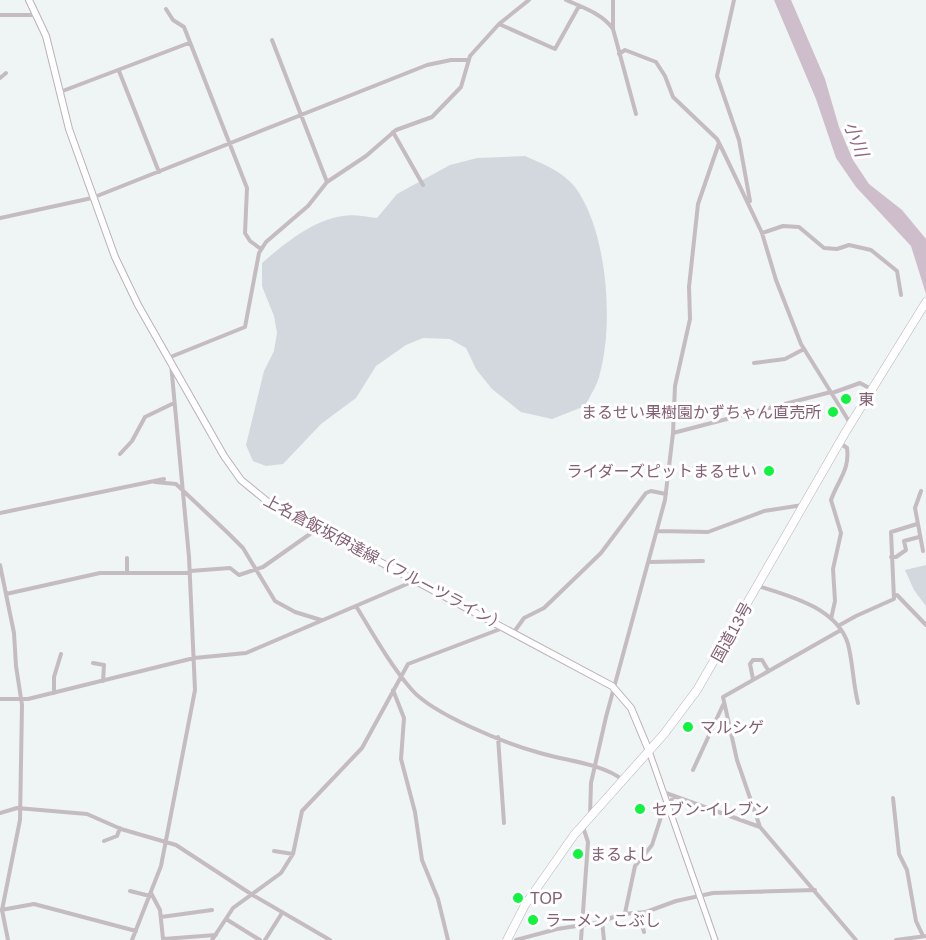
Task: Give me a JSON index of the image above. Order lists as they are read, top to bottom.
{
  "streets": {
    "highway": ["国道13号"],
    "main road": ["上名倉飯坂伊達線（フルーツライン）"]
  },
  "crossings": [
    ["上名倉飯坂伊達線（フルーツライン）", "国道13号"]
  ],
  "water": ["小川"],
  "places": [
    "東",
    "まるせい果樹園かずちゃん直売所",
    "ライダーズピットまるせい",
    "マルシゲ",
    "セブン-イレブン",
    "まるよし",
    "TOP",
    "ラーメン こぶし"
  ]
}
